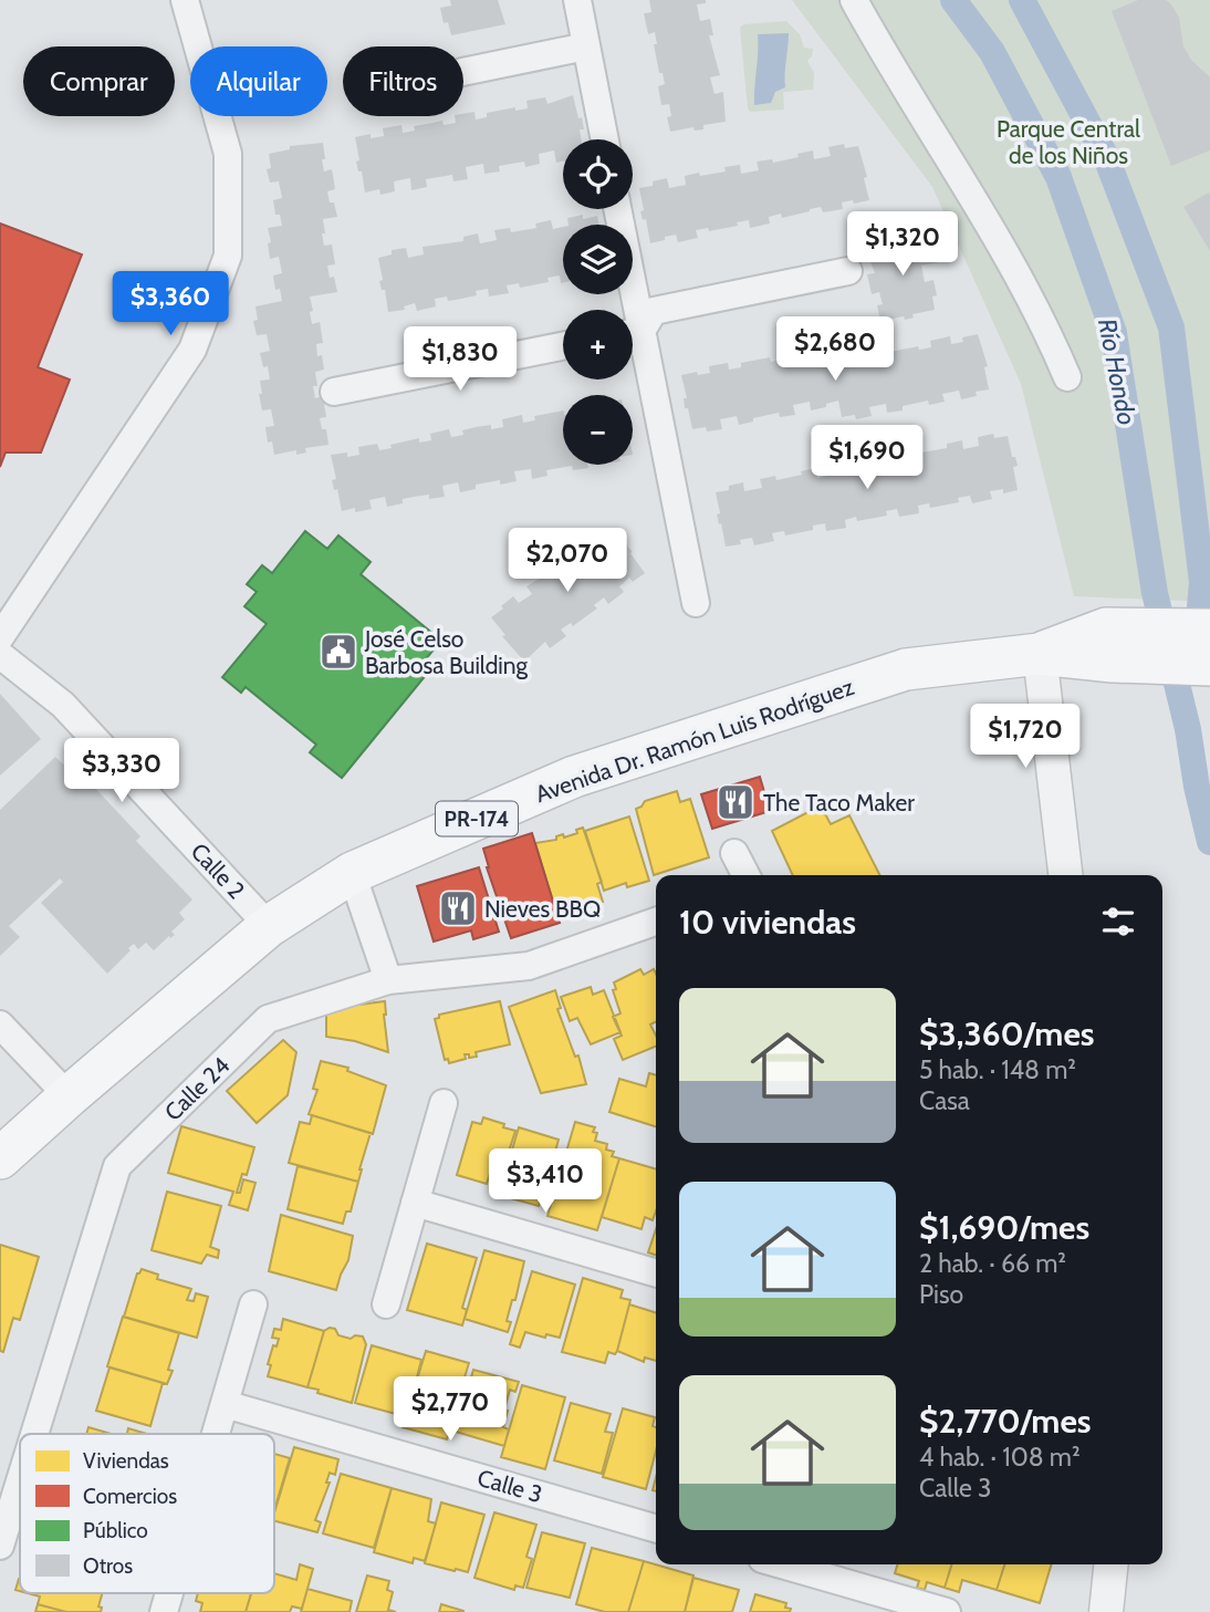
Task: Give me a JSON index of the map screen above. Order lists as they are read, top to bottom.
{
  "streets": {
    "main road": ["Avenida Dr. Ramón Luis Rodríguez", "PR-174"],
    "street": ["Calle 2", "Calle 24", "Calle 3"]
  },
  "crossings": [
    ["Avenida Dr. Ramón Luis Rodríguez", "Calle 2"]
  ],
  "water": ["Río Hondo"],
  "parks": ["Parque Central de los Niños"],
  "places": {
    "public building": ["José Celso Barbosa Building"],
    "restaurant": ["The Taco Maker", "Nieves BBQ"]
  },
  "legend": [
    "Viviendas",
    "Comercios",
    "Público",
    "Otros"
  ],
  "page": {
    "chip": ["Comprar", "Alquilar", "Filtros"],
    "map_buttons": ["+", "−"],
    "price": [
      "$1,320",
      "$3,360",
      "$2,680",
      "$1,830",
      "$1,690",
      "$2,070",
      "$1,720",
      "$3,330",
      "$3,410",
      "$2,770"
    ],
    "heading": "10 viviendas",
    "list": [
      {
        "name": "$3,360/mes",
        "note": "5 hab. · 148 m² · Casa"
      },
      {
        "name": "$1,690/mes",
        "note": "2 hab. · 66 m² · Piso"
      },
      {
        "name": "$2,770/mes",
        "note": "4 hab. · 108 m² · Calle 3"
      }
    ]
  }
}
